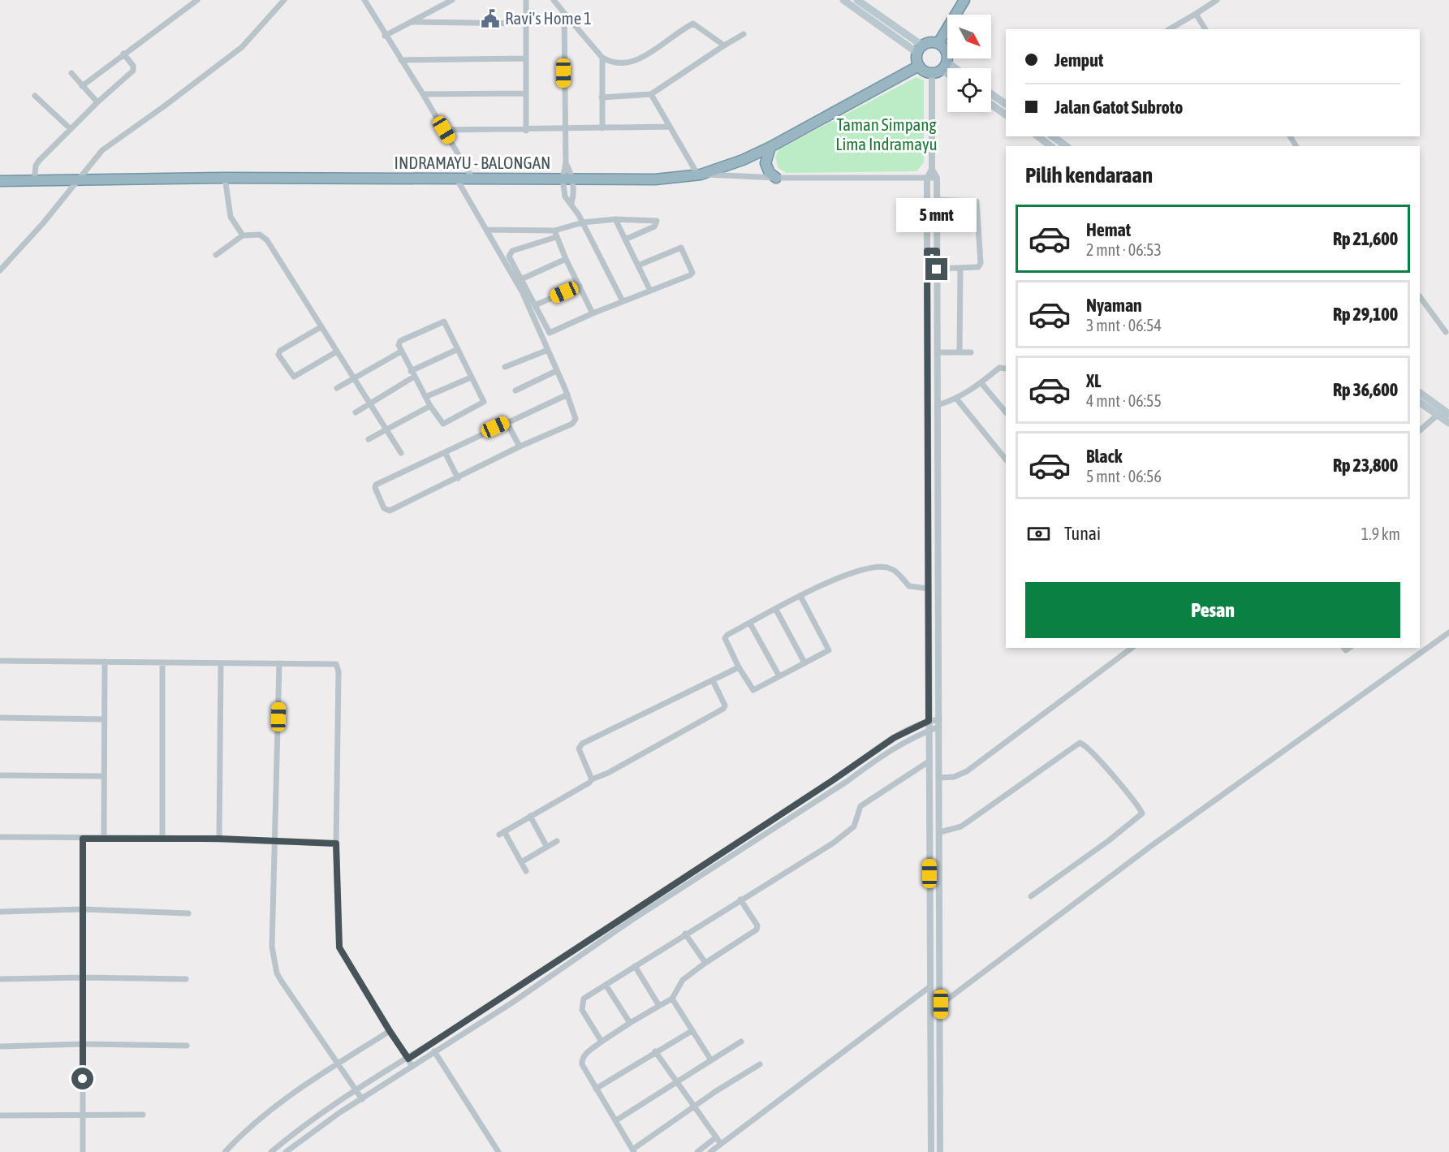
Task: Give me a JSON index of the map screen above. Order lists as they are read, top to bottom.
{
  "streets": {
    "highway": ["INDRAMAYU - BALONGAN"]
  },
  "parks": ["Taman Simpang Lima Indramayu"],
  "places": {
    "public building": ["Ravi's Home 1"]
  },
  "north": "bottom right",
  "page": {
    "banner": ["Jemput", "Jalan Gatot Subroto"],
    "heading": "Pilih kendaraan",
    "bubble": "5 mnt",
    "list": [
      {
        "name": "Hemat",
        "note": "2 mnt · 06:53",
        "value": "Rp 21,600"
      },
      {
        "name": "Nyaman",
        "note": "3 mnt · 06:54",
        "value": "Rp 29,100"
      },
      {
        "name": "XL",
        "note": "4 mnt · 06:55",
        "value": "Rp 36,600"
      },
      {
        "name": "Black",
        "note": "5 mnt · 06:56",
        "value": "Rp 23,800"
      }
    ],
    "pay": ["Tunai", "1.9 km"],
    "buttons": "Pesan"
  }
}
